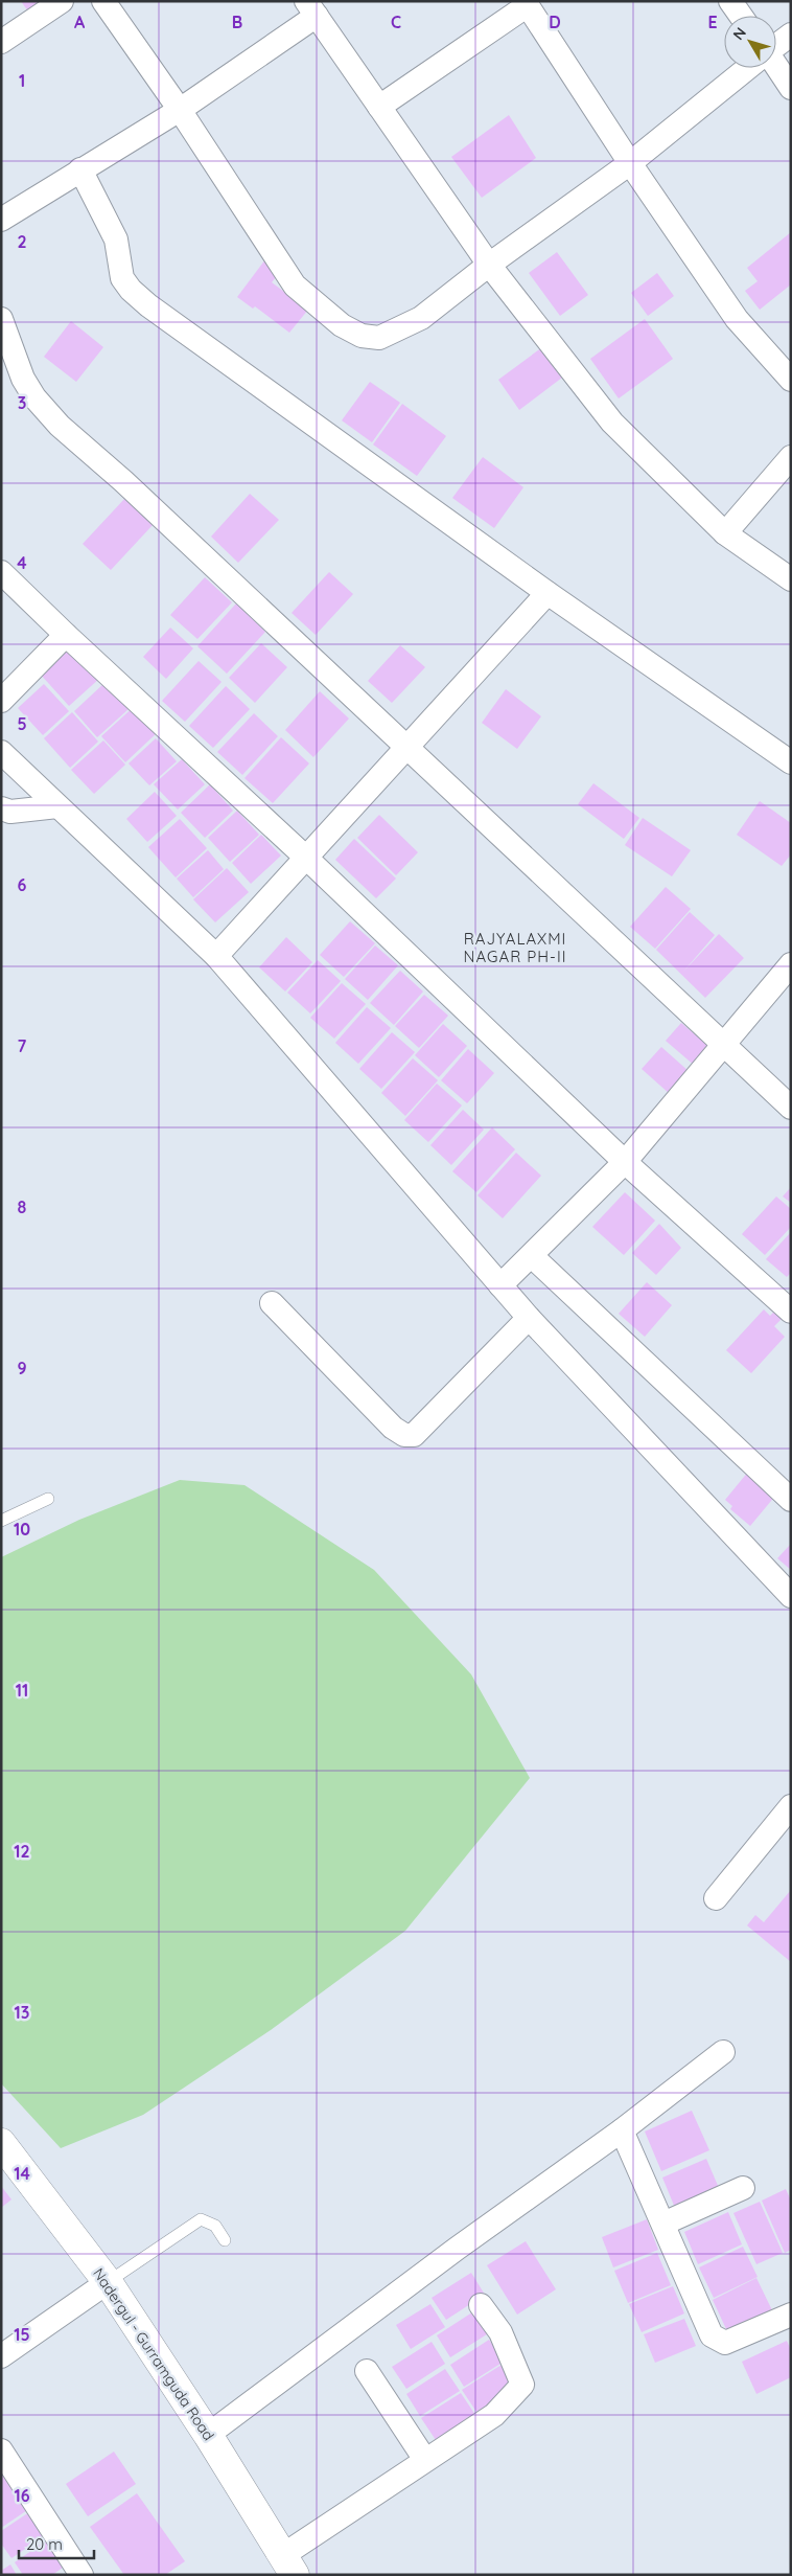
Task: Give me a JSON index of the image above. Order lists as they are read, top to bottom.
{
  "streets": {
    "main road": ["Nadergul - Gurramguda Road"]
  },
  "districts": ["RAJYALAXMI NAGAR PH-II"],
  "scale_bar": "20 m",
  "north": "top left",
  "grid": {
    "columns": [
      "A",
      "B",
      "C",
      "D",
      "E"
    ],
    "rows": [
      "1",
      "2",
      "3",
      "4",
      "5",
      "6",
      "7",
      "8",
      "9",
      "10",
      "11",
      "12",
      "13",
      "14",
      "15",
      "16"
    ]
  }
}
